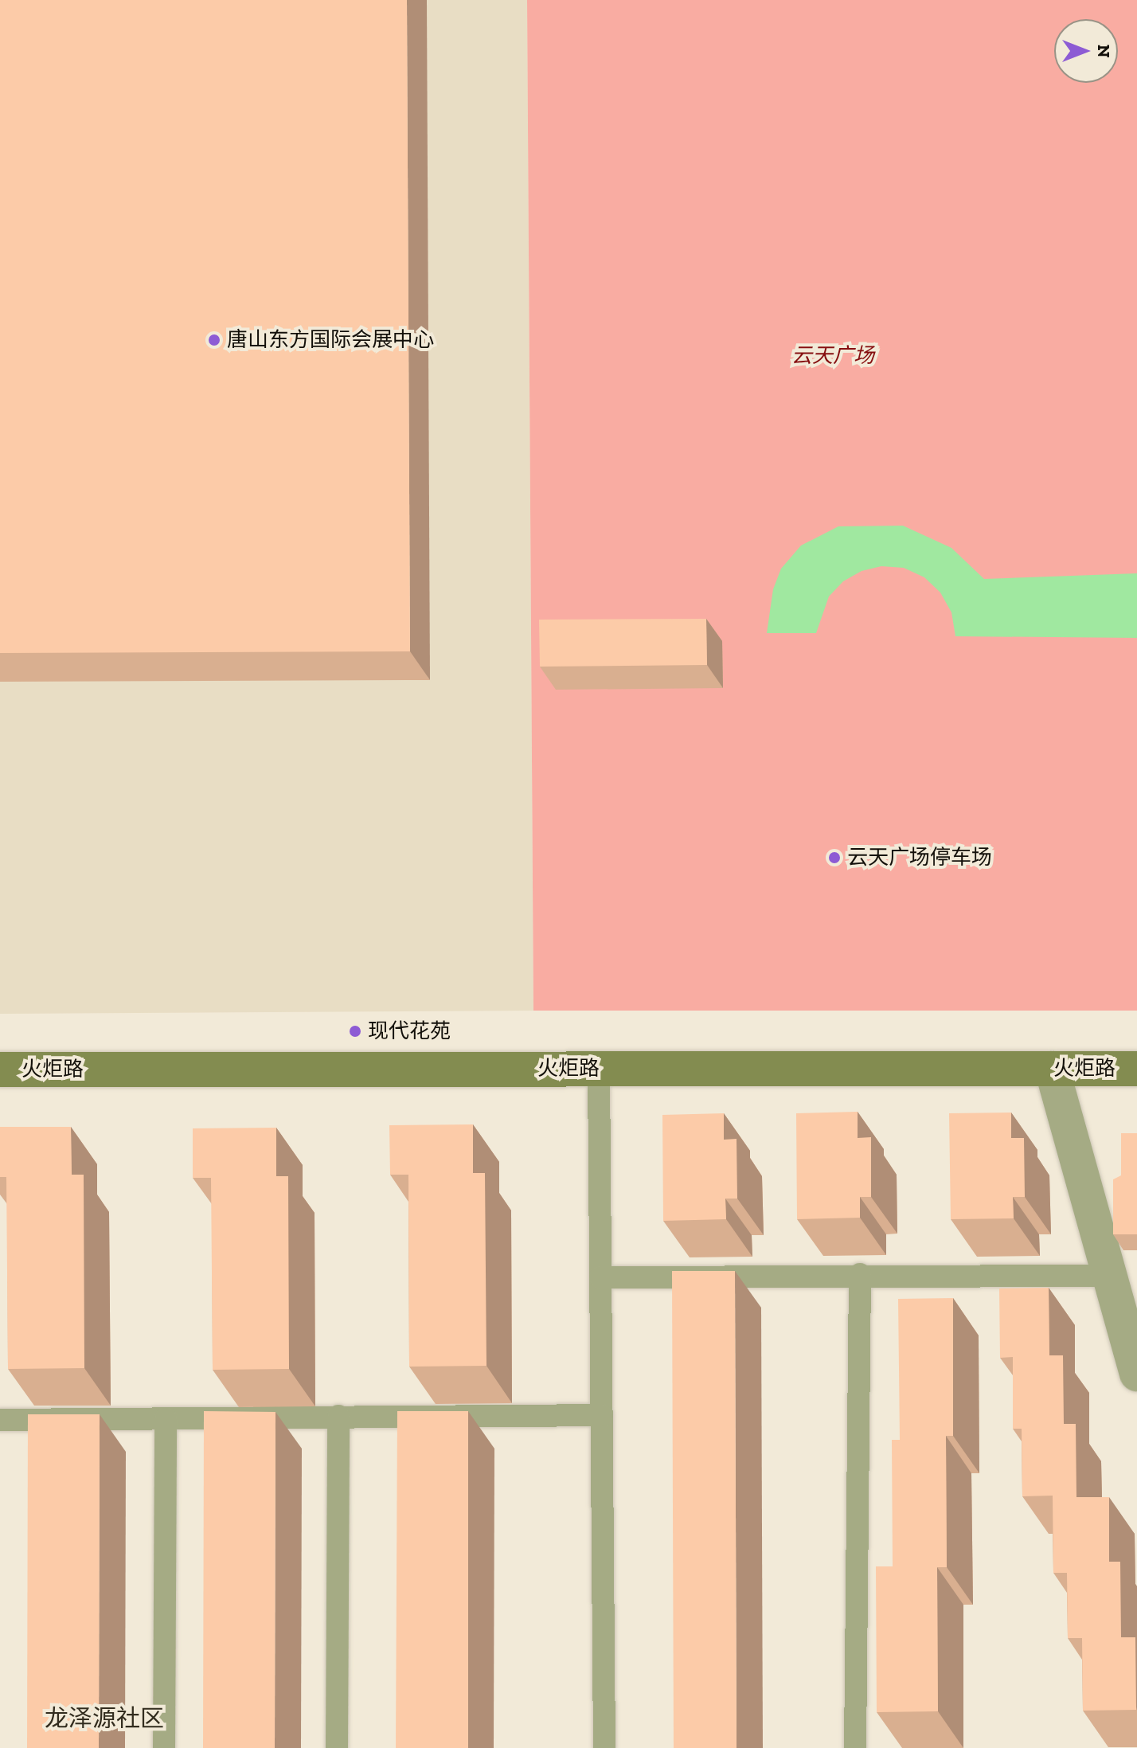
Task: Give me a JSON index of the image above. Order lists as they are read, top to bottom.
{
  "streets": {
    "street": ["火炬路"]
  },
  "districts": ["龙泽源社区"],
  "parks": ["云天广场"],
  "places": ["唐山东方国际会展中心", "云天广场停车场", "现代花苑"],
  "north": "right"
}
